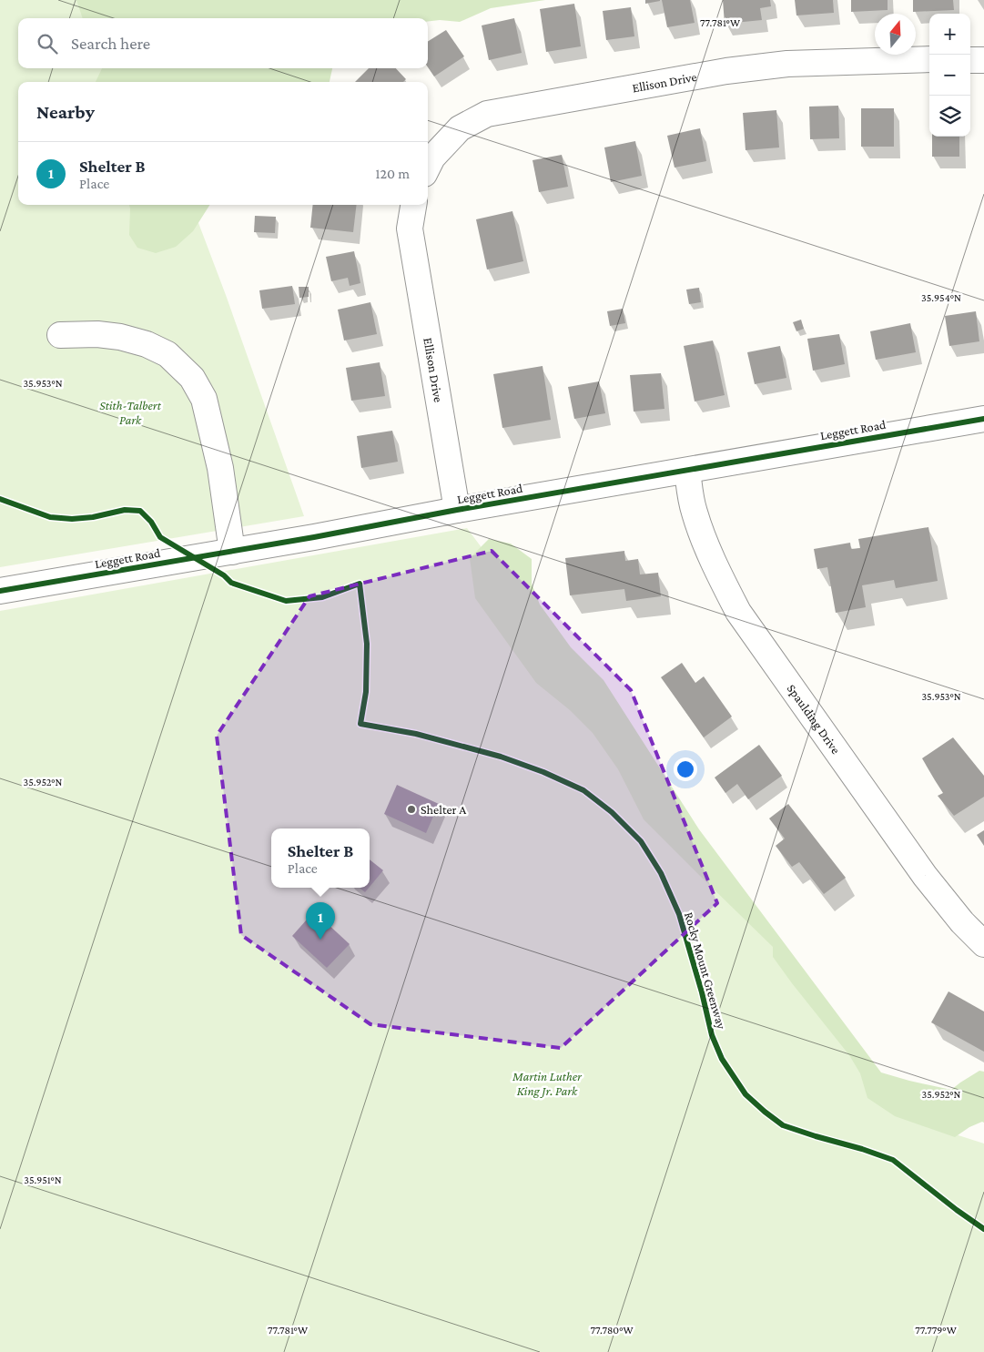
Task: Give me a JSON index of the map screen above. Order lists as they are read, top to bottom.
{
  "streets": {
    "street": ["Ellison Drive", "Leggett Road", "Spaulding Drive"],
    "cycle path": ["Rocky Mount Greenway"]
  },
  "crossings": [
    ["Ellison Drive", "Leggett Road"],
    ["Leggett Road", "Spaulding Drive"]
  ],
  "parks": ["Stith-Talbert Park", "Martin Luther King Jr. Park"],
  "places": ["Shelter A"],
  "north": "top",
  "page": {
    "map_buttons": ["+", "−"],
    "search": "Search here",
    "heading": "Nearby",
    "list": [
      {
        "mark": "1",
        "name": "Shelter B",
        "note": "Place",
        "value": "120 m"
      }
    ],
    "popup": ["Shelter B", "Place"],
    "pins": "1"
  },
  "coordinates": [
    "77.781°W",
    "35.954°N",
    "35.953°N",
    "35.952°N",
    "35.951°N",
    "77.780°W",
    "77.779°W"
  ]
}
